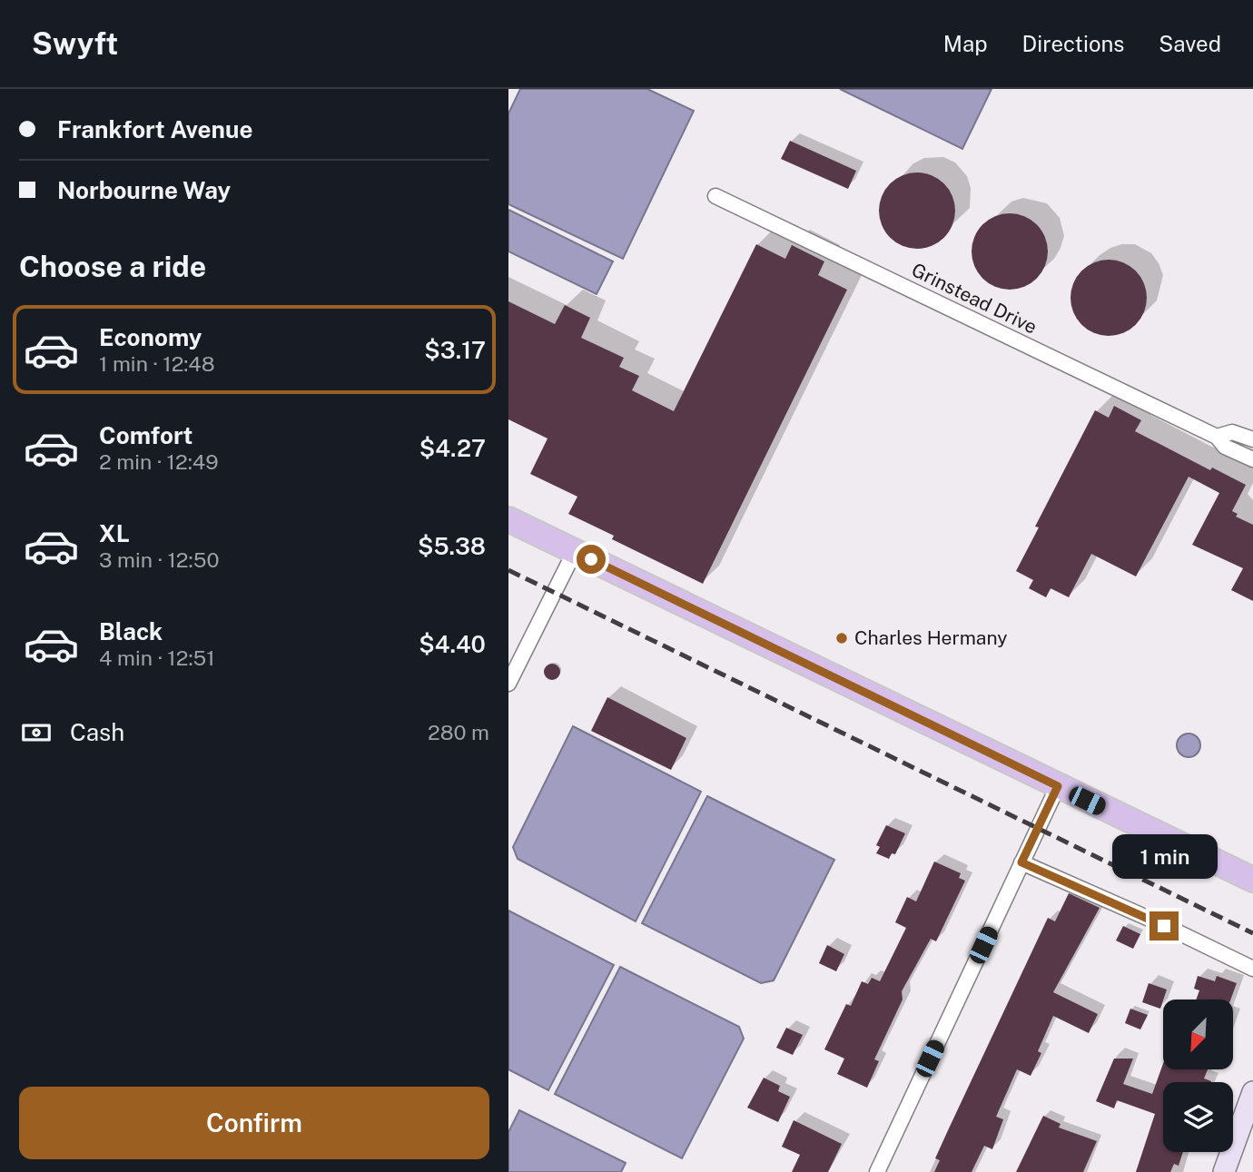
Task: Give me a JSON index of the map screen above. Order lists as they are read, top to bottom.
{
  "streets": {
    "street": ["Grinstead Drive"]
  },
  "places": ["Charles Hermany"],
  "north": "bottom left",
  "page": {
    "header": "Swyft",
    "nav": ["Map", "Directions", "Saved"],
    "banner": ["Frankfort Avenue", "Norbourne Way"],
    "heading": "Choose a ride",
    "list": [
      {
        "name": "Economy",
        "note": "1 min · 12:48",
        "value": "$3.17"
      },
      {
        "name": "Comfort",
        "note": "2 min · 12:49",
        "value": "$4.27"
      },
      {
        "name": "XL",
        "note": "3 min · 12:50",
        "value": "$5.38"
      },
      {
        "name": "Black",
        "note": "4 min · 12:51",
        "value": "$4.40"
      }
    ],
    "pay": ["Cash", "280 m"],
    "bubble": "1 min",
    "buttons": "Confirm"
  }
}
